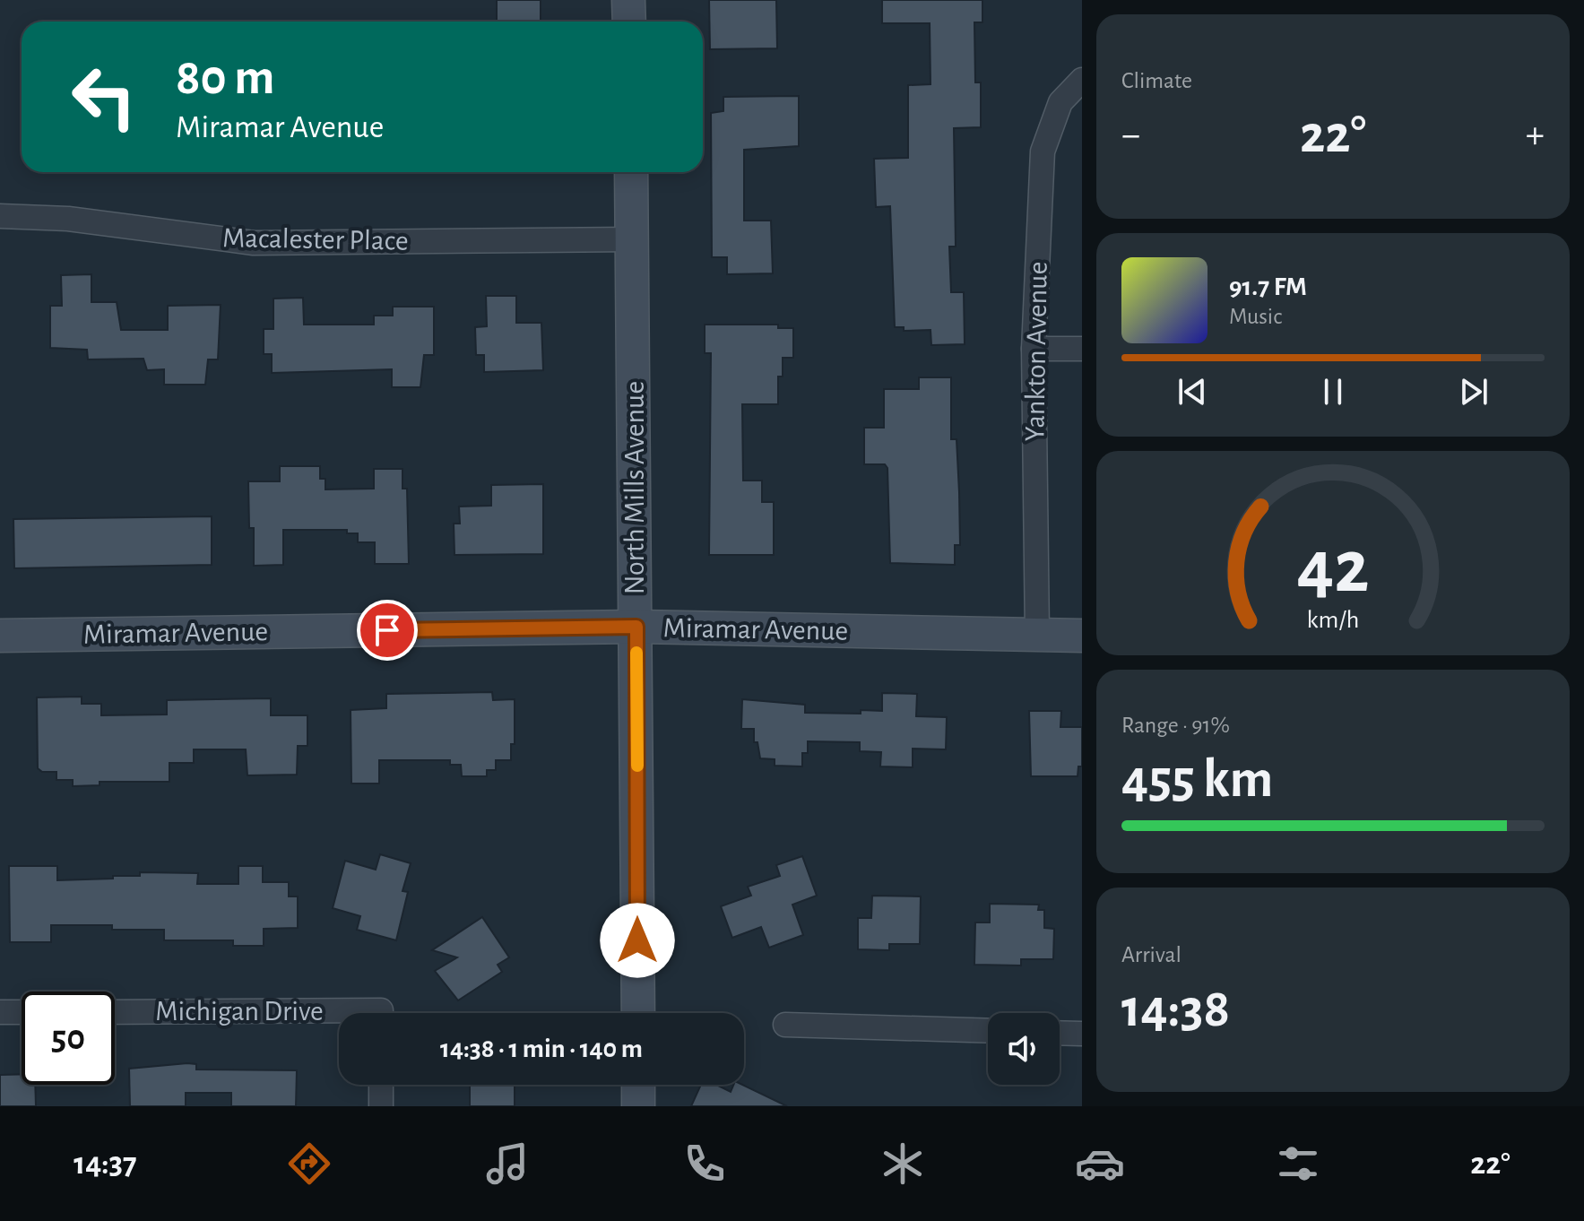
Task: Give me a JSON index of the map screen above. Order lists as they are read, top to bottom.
{
  "streets": {
    "street": [
      "Macalester Place",
      "Yankton Avenue",
      "North Mills Avenue",
      "Miramar Avenue",
      "Michigan Drive"
    ]
  },
  "crossings": [
    ["Macalester Place", "North Mills Avenue"],
    ["Yankton Avenue", "Miramar Avenue"],
    ["North Mills Avenue", "Miramar Avenue"]
  ],
  "page": {
    "tile": [
      "Climate",
      ["Range · 91%", "455 km"],
      ["Arrival", "14:38"]
    ],
    "turn": ["80 m", "Miramar Avenue"],
    "heat": ["−", "22°", "+"],
    "song": ["91.7 FM", "Music"],
    "limit": "50",
    "trip": "14:38 · 1 min · 140 m",
    "tabs": ["14:37", "22°"],
    "gauge": ["42", "km/h"]
  }
}
